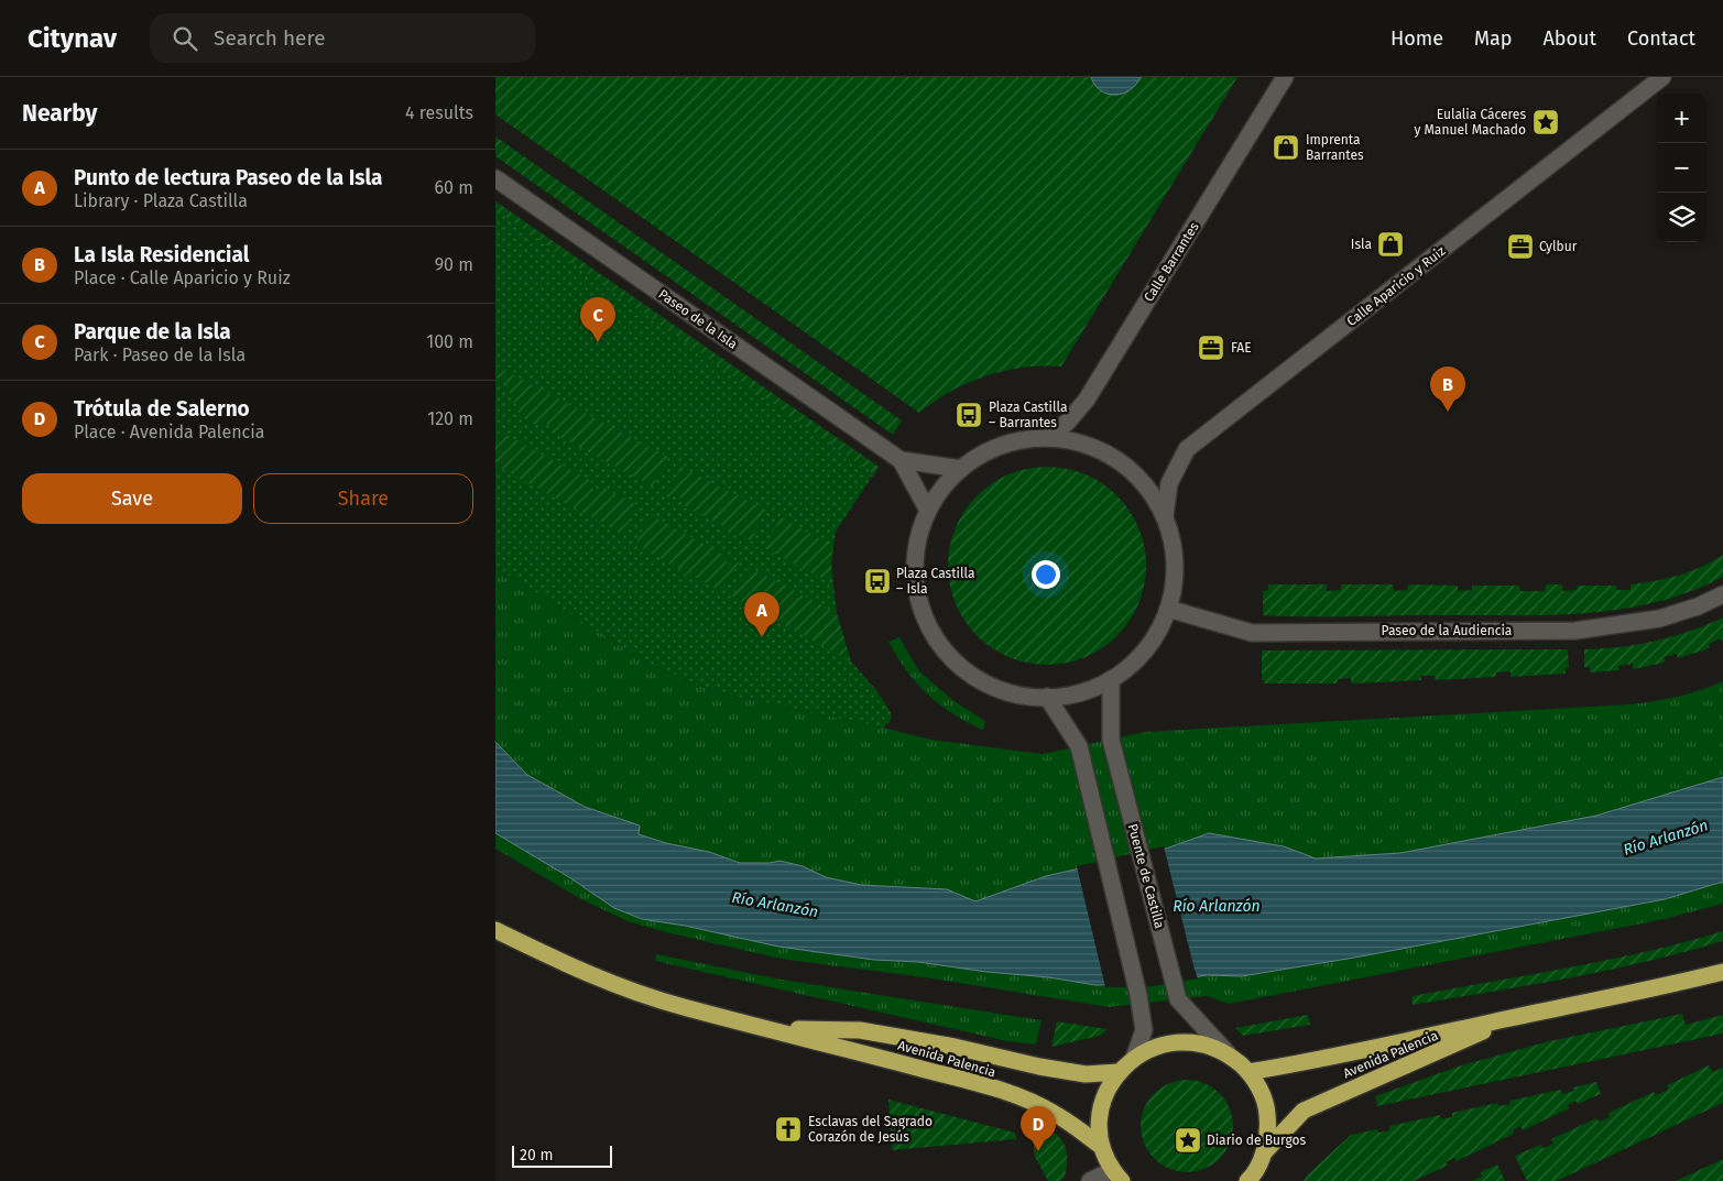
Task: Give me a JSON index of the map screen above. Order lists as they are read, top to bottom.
{
  "streets": {
    "highway": ["Avenida Palencia"],
    "street": [
      "Calle Barrantes",
      "Calle Aparicio y Ruiz",
      "Paseo de la Isla",
      "Paseo de la Audiencia",
      "Puente de Castilla"
    ]
  },
  "water": ["Río Arlanzón"],
  "places": {
    "place": ["Eulalia Cáceres y Manuel Machado", "Diario de Burgos"],
    "shop": ["Imprenta Barrantes", "Isla"],
    "office": ["Cylbur", "FAE"],
    "bus stop": ["Plaza Castilla – Barrantes", "Plaza Castilla – Isla"],
    "church": ["Esclavas del Sagrado Corazón de Jesús"]
  },
  "scale_bar": "20 m",
  "page": {
    "header": "Citynav",
    "search": "Search here",
    "nav": [
      "Home",
      "Map",
      "About",
      "Contact"
    ],
    "heading": ["Nearby", "4 results"],
    "map_buttons": ["+", "−"],
    "list": [
      {
        "mark": "A",
        "name": "Punto de lectura Paseo de la Isla",
        "note": "Library · Plaza Castilla",
        "value": "60 m"
      },
      {
        "mark": "B",
        "name": "La Isla Residencial",
        "note": "Place · Calle Aparicio y Ruiz",
        "value": "90 m"
      },
      {
        "mark": "C",
        "name": "Parque de la Isla",
        "note": "Park · Paseo de la Isla",
        "value": "100 m"
      },
      {
        "mark": "D",
        "name": "Trótula de Salerno",
        "note": "Place · Avenida Palencia",
        "value": "120 m"
      }
    ],
    "pins": [
      "C",
      "B",
      "A",
      "D"
    ],
    "buttons": ["Save", "Share"],
    "scale": "20 m"
  }
}
